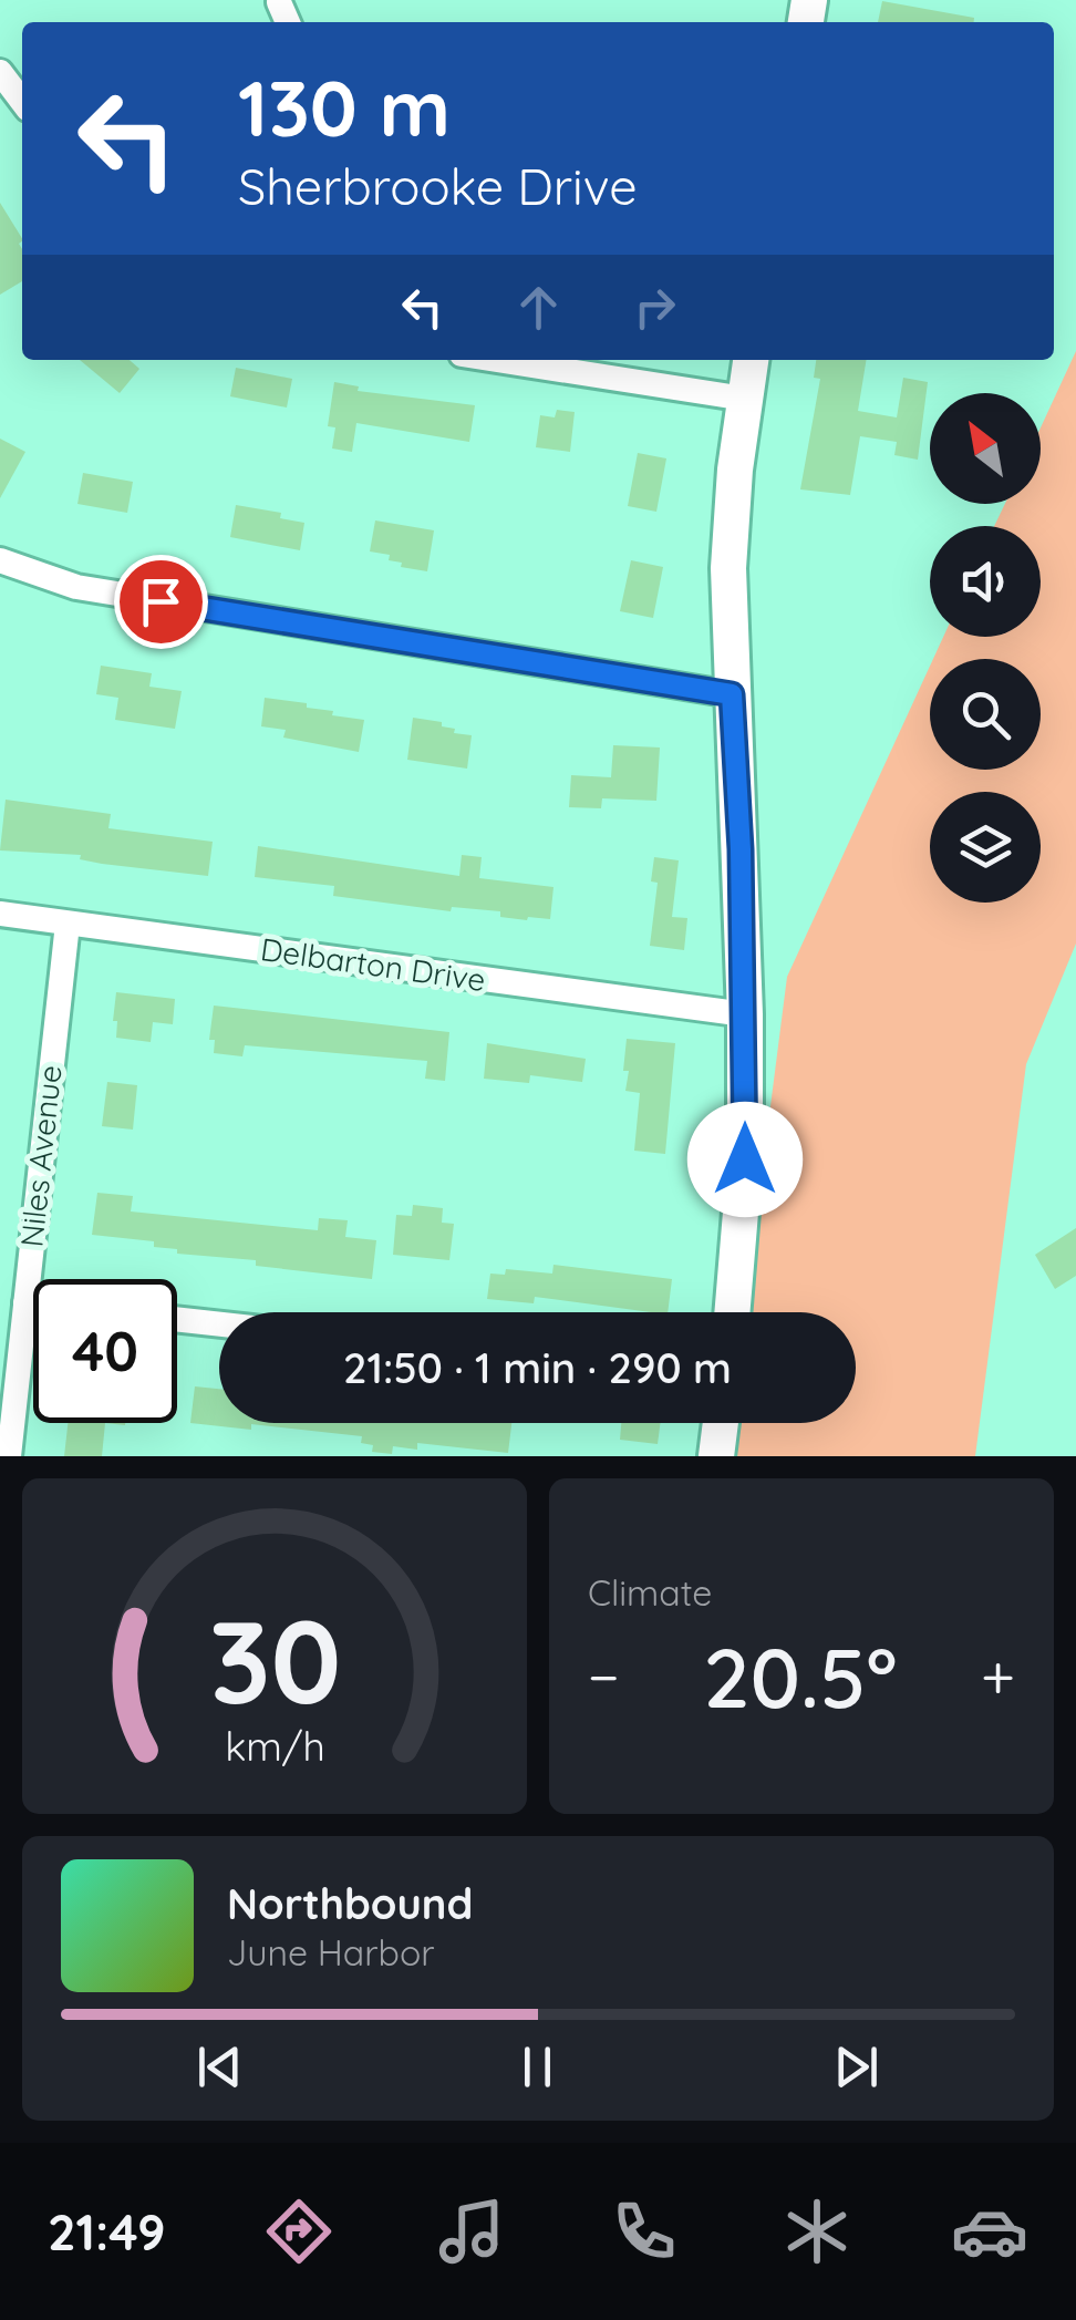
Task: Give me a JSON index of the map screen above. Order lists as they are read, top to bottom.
{
  "streets": {
    "street": ["Delbarton Drive", "Niles Avenue"]
  },
  "crossings": [
    ["Delbarton Drive", "Niles Avenue"]
  ],
  "north": "top left",
  "page": {
    "turn": ["130 m", "Sherbrooke Drive"],
    "limit": "40",
    "trip": "21:50 · 1 min · 290 m",
    "tile": "Climate",
    "heat": ["−", "20.5°", "+"],
    "song": ["Northbound", "June Harbor"],
    "tabs": "21:49",
    "gauge": ["30", "km/h"]
  }
}
